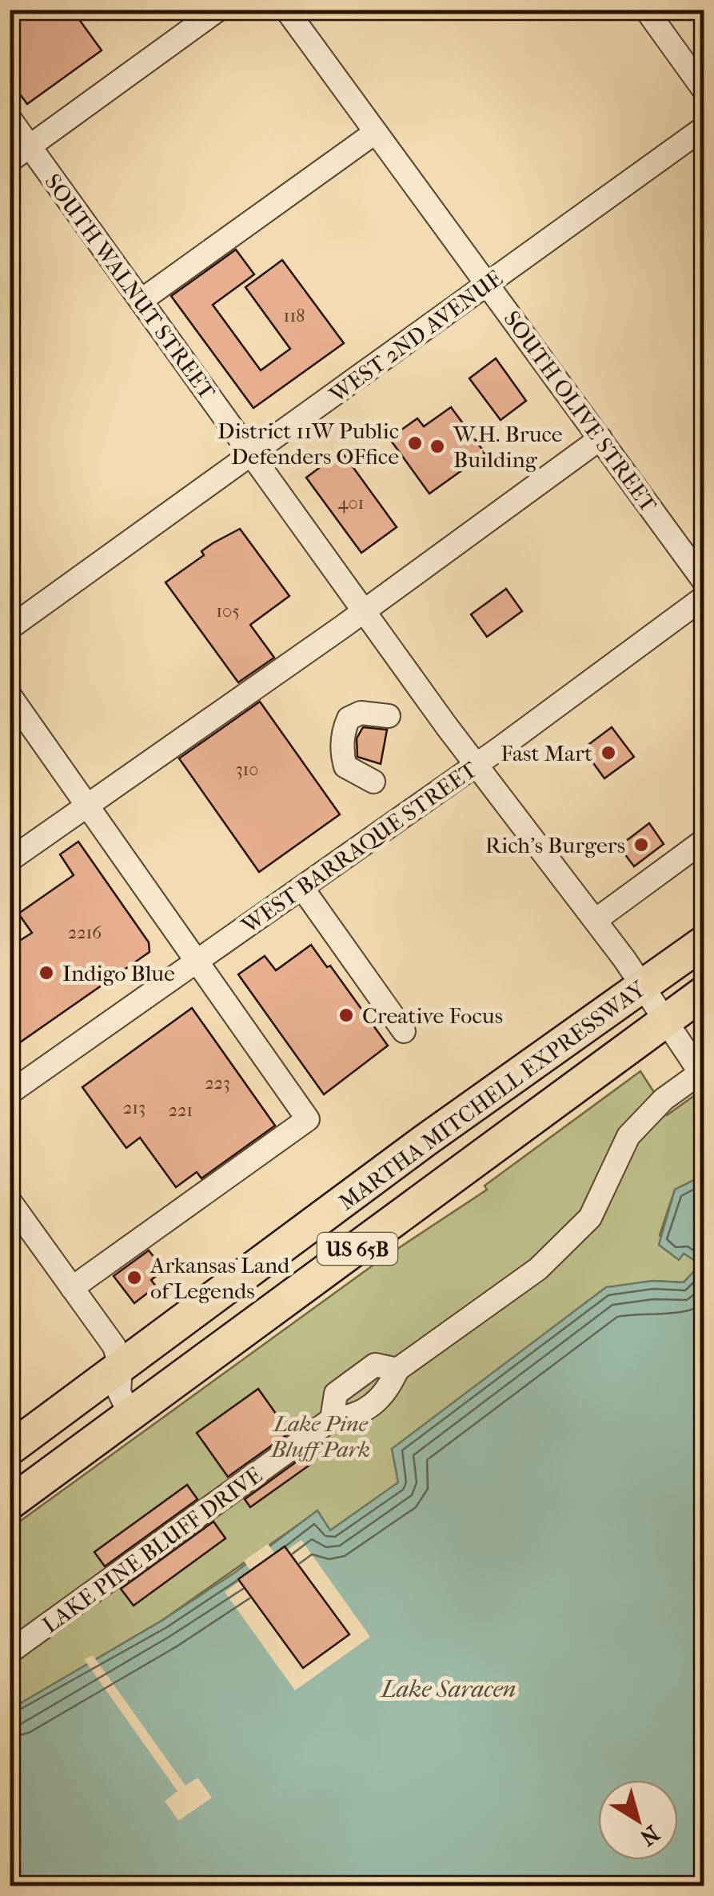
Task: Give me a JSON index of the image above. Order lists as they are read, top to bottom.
{
  "streets": {
    "highway": ["MARTHA MITCHELL EXPRESSWAY", "US 65B"],
    "street": [
      "SOUTH WALNUT STREET",
      "WEST 2ND AVENUE",
      "SOUTH OLIVE STREET",
      "WEST BARRAQUE STREET",
      "LAKE PINE BLUFF DRIVE"
    ]
  },
  "crossings": [
    ["SOUTH WALNUT STREET", "WEST 2ND AVENUE"],
    ["SOUTH WALNUT STREET", "WEST BARRAQUE STREET"],
    ["SOUTH WALNUT STREET", "MARTHA MITCHELL EXPRESSWAY"],
    ["SOUTH WALNUT STREET", "LAKE PINE BLUFF DRIVE"],
    ["WEST 2ND AVENUE", "SOUTH OLIVE STREET"]
  ],
  "water": ["Lake Saracen"],
  "parks": ["Lake Pine Bluff Park"],
  "places": [
    "District 11W Public Defenders OFfice",
    "W.H. Bruce Building",
    "Fast Mart",
    "Rich's Burgers",
    "Indigo Blue",
    "Creative Focus",
    "Arkansas Land of Legends"
  ],
  "house_numbers": [
    "118",
    "401",
    "105",
    "310",
    "2216",
    "223",
    "213",
    "221"
  ],
  "north": "bottom right"
}
